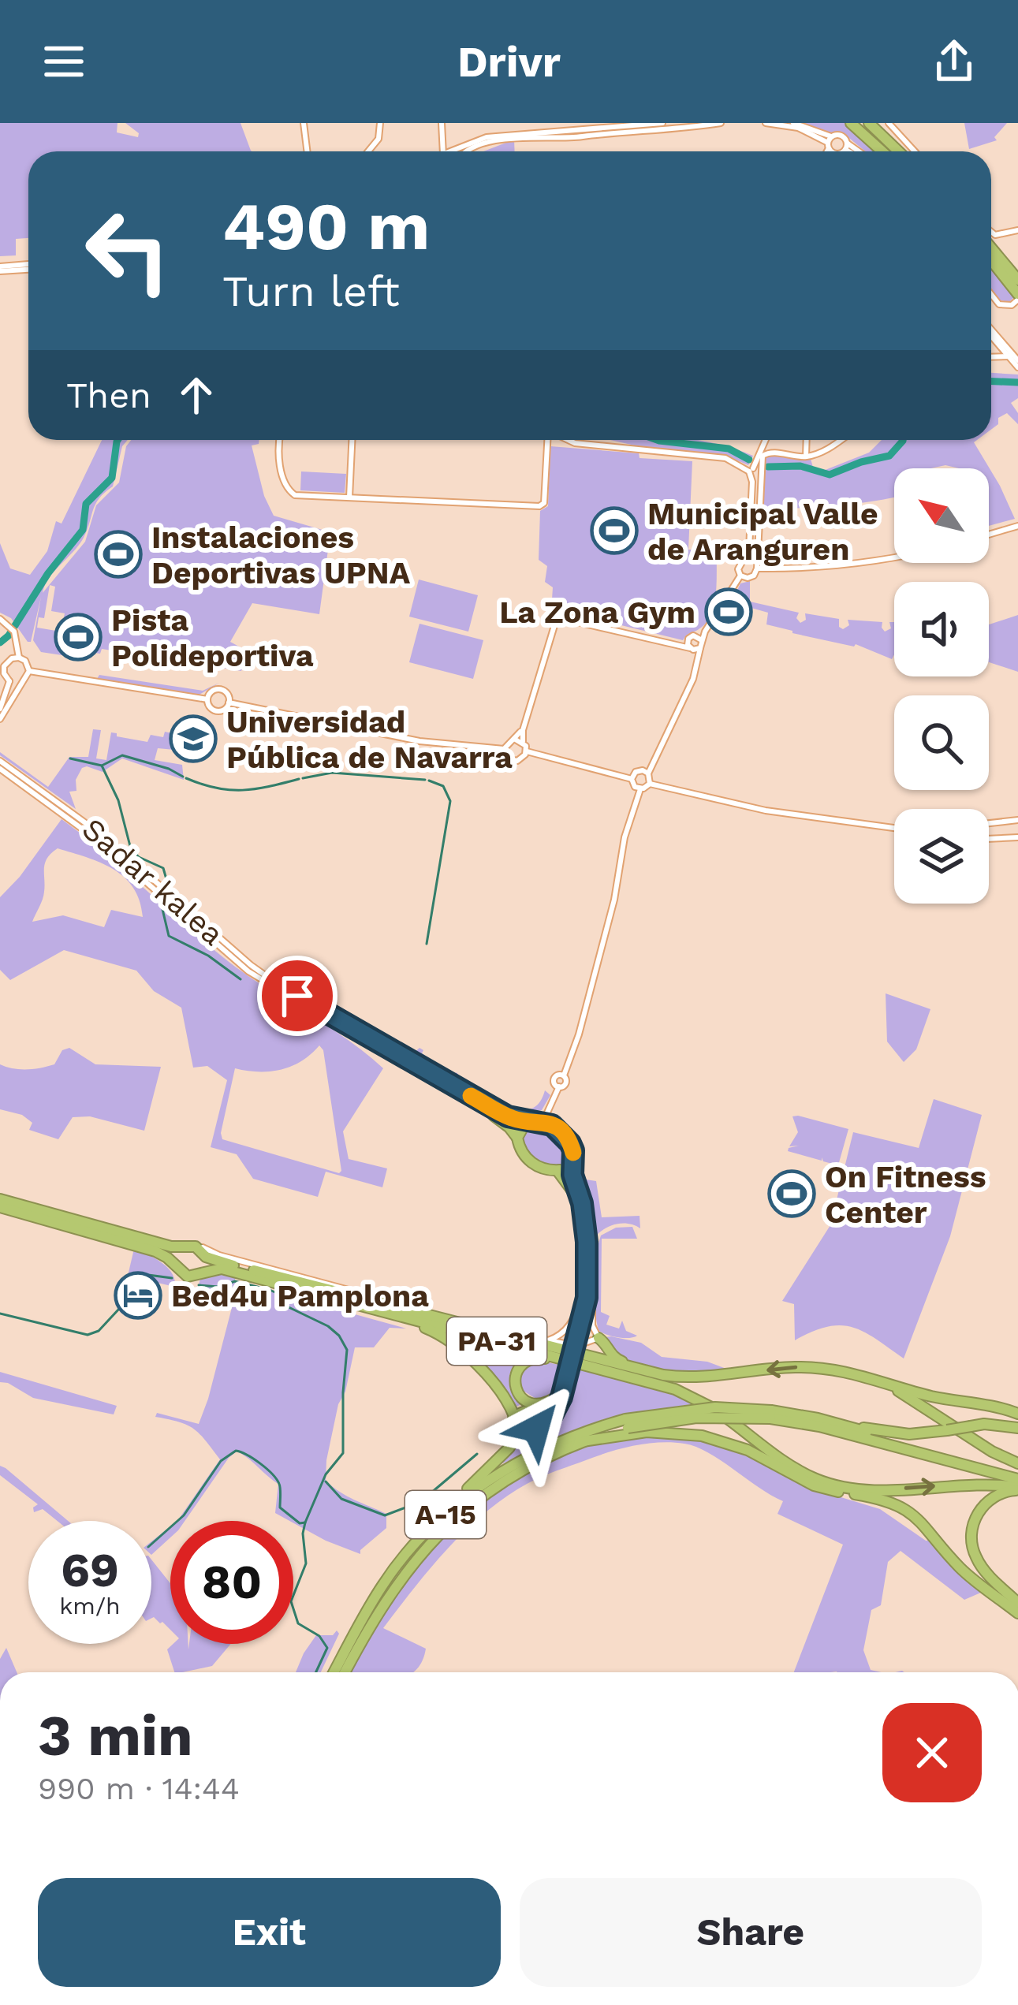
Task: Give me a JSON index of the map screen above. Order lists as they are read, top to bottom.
{
  "streets": {
    "highway": ["PA-31", "A-15"],
    "street": ["Sadar kalea"]
  },
  "places": {
    "sports": [
      "Municipal Valle de Aranguren",
      "Instalaciones Deportivas UPNA",
      "La Zona Gym",
      "Pista Polideportiva",
      "On Fitness Center"
    ],
    "school or university": ["Universidad Pública de Navarra"],
    "hotel": ["Bed4u Pamplona"]
  },
  "north": "top left",
  "page": {
    "header": "Drivr",
    "turn": ["490 m", "Turn left"],
    "then": "Then",
    "speed": "69 km/h",
    "limit": "80",
    "heading": ["3 min", "990 m · 14:44"],
    "buttons": ["Exit", "Share"]
  }
}
